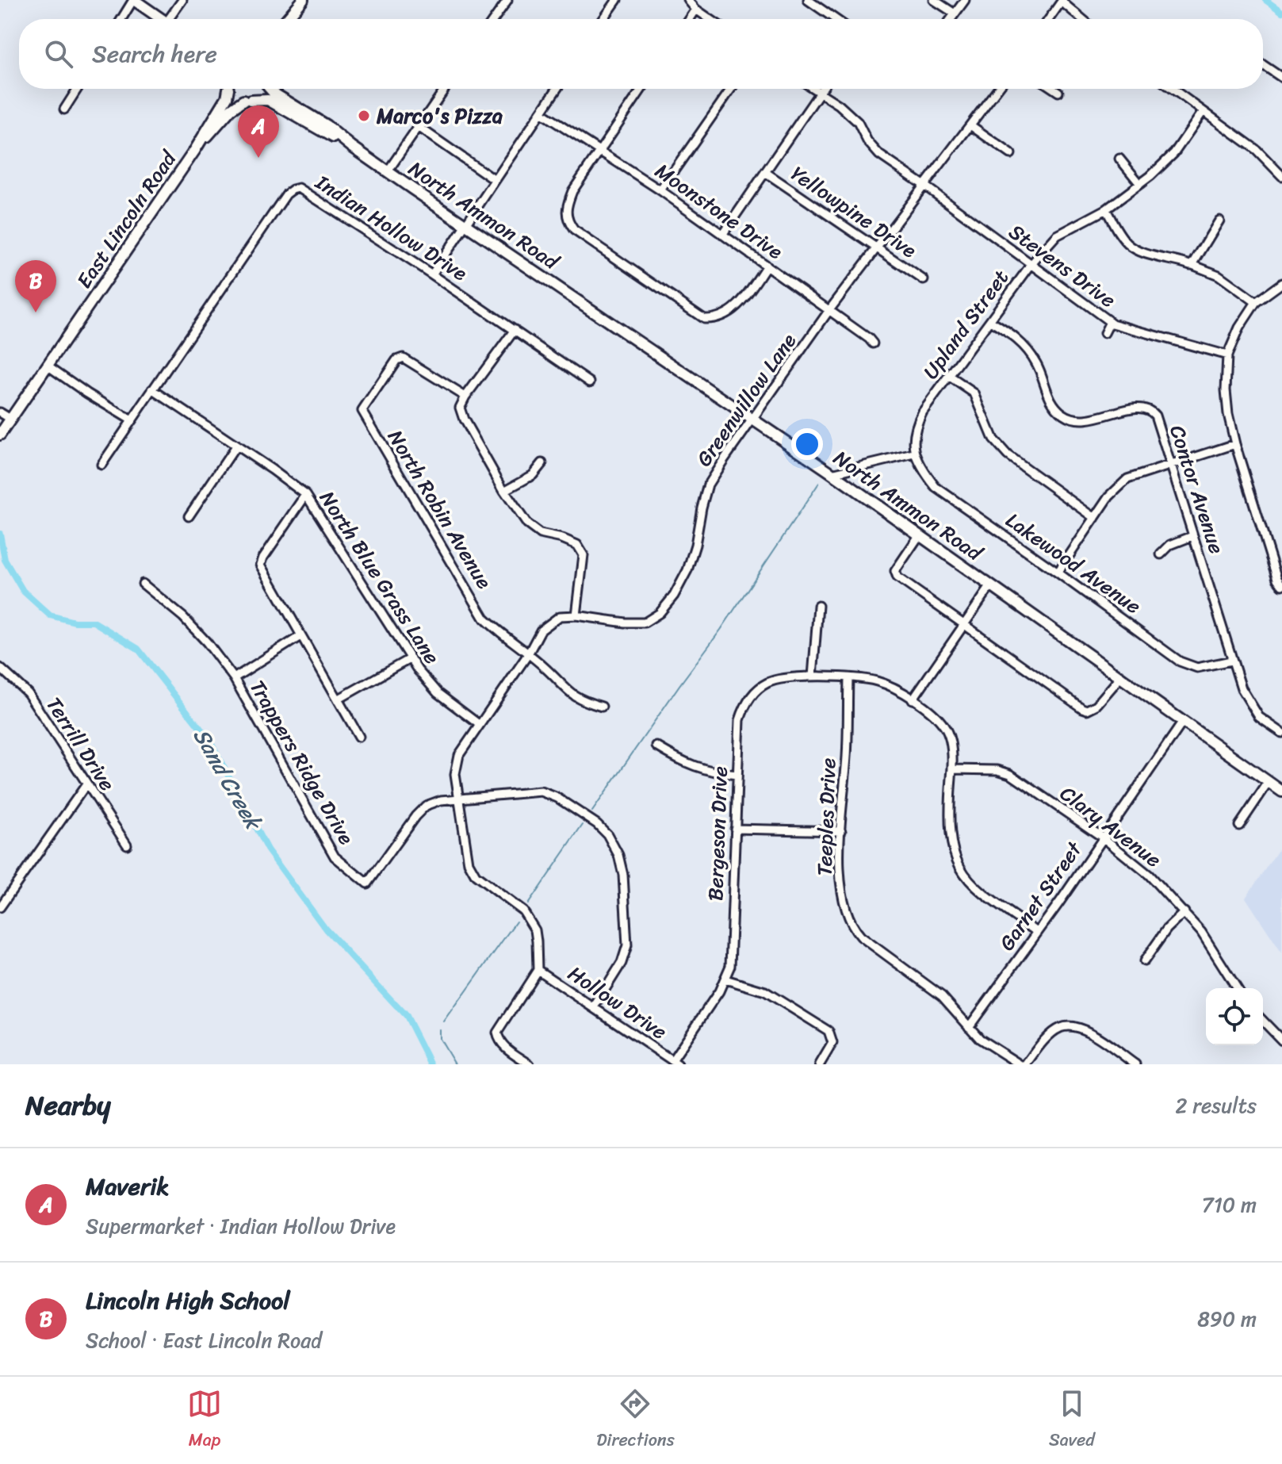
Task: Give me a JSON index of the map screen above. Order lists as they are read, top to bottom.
{
  "streets": {
    "main road": ["North Ammon Road", "East Lincoln Road"],
    "street": [
      "Moonstone Drive",
      "Yellowpine Drive",
      "Indian Hollow Drive",
      "Stevens Drive",
      "Upland Street",
      "Greenwillow Lane",
      "Contor Avenue",
      "North Robin Avenue",
      "Lakewood Avenue",
      "North Blue Grass Lane",
      "Terrill Drive",
      "Trappers Ridge Drive",
      "Teeples Drive",
      "Clary Avenue",
      "Bergeson Drive",
      "Garnet Street",
      "Hollow Drive"
    ]
  },
  "crossings": [
    ["Moonstone Drive", "Greenwillow Lane"],
    ["Yellowpine Drive", "Greenwillow Lane"],
    ["North Ammon Road", "East Lincoln Road"],
    ["North Ammon Road", "Greenwillow Lane"],
    ["North Ammon Road", "Garnet Street"],
    ["Indian Hollow Drive", "North Blue Grass Lane"],
    ["Stevens Drive", "Upland Street"],
    ["Stevens Drive", "Greenwillow Lane"],
    ["Upland Street", "Contor Avenue"],
    ["Upland Street", "Lakewood Avenue"],
    ["Greenwillow Lane", "North Robin Avenue"],
    ["Greenwillow Lane", "North Blue Grass Lane"],
    ["Greenwillow Lane", "Trappers Ridge Drive"],
    ["Greenwillow Lane", "Hollow Drive"],
    ["Contor Avenue", "Lakewood Avenue"],
    ["Trappers Ridge Drive", "Hollow Drive"],
    ["Teeples Drive", "Bergeson Drive"],
    ["Teeples Drive", "Garnet Street"],
    ["Clary Avenue", "Bergeson Drive"],
    ["Clary Avenue", "Garnet Street"],
    ["Bergeson Drive", "Garnet Street"],
    ["Bergeson Drive", "Hollow Drive"]
  ],
  "water": ["Sand Creek"],
  "places": ["Marco's Pizza"],
  "page": {
    "search": "Search here",
    "pins": ["A", "B"],
    "heading": ["Nearby", "2 results"],
    "list": [
      {
        "mark": "A",
        "name": "Maverik",
        "note": "Supermarket · Indian Hollow Drive",
        "value": "710 m"
      },
      {
        "mark": "B",
        "name": "Lincoln High School",
        "note": "School · East Lincoln Road",
        "value": "890 m"
      }
    ],
    "nav": ["Map", "Directions", "Saved"]
  }
}
